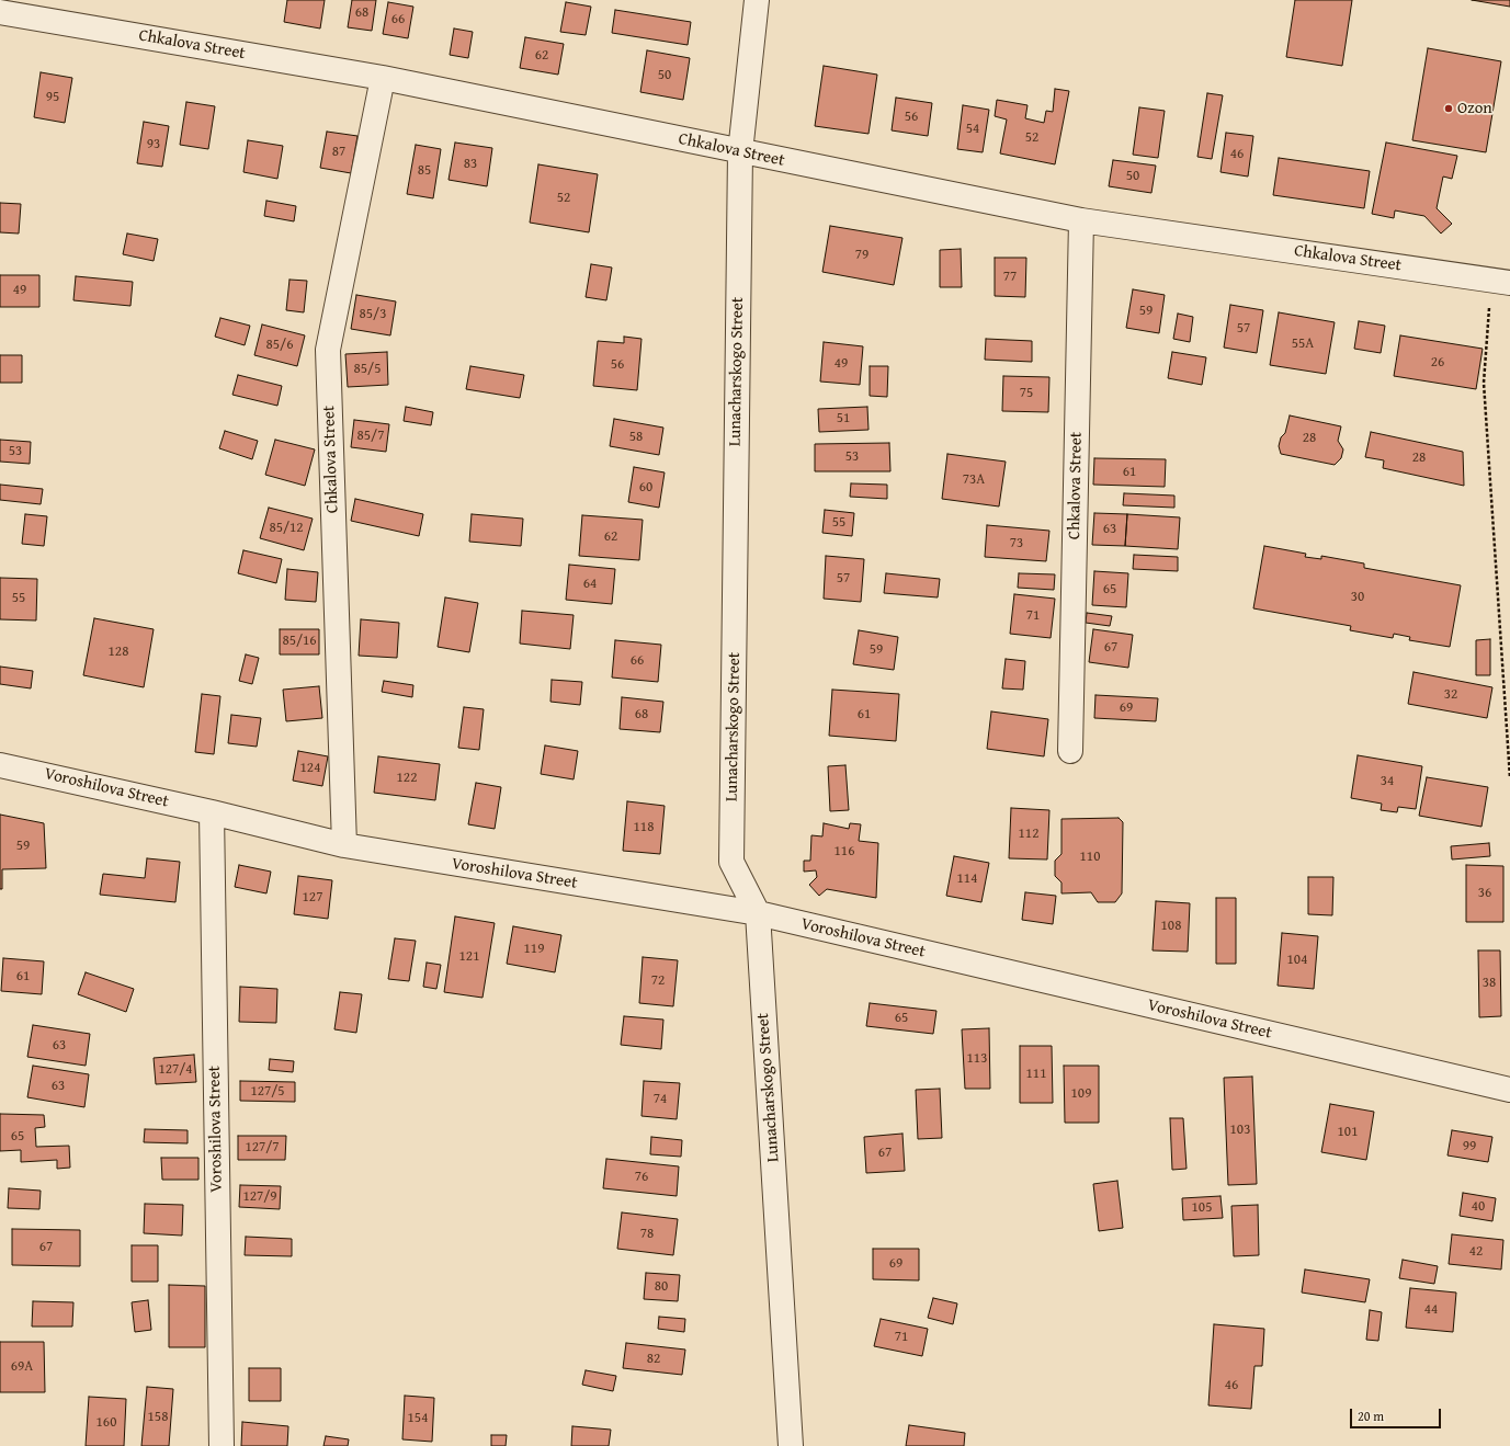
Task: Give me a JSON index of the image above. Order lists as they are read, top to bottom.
{
  "streets": {
    "street": ["Chkalova Street", "Lunacharskogo Street", "Voroshilova Street"]
  },
  "crossings": [
    ["Chkalova Street", "Lunacharskogo Street"],
    ["Chkalova Street", "Voroshilova Street"],
    ["Lunacharskogo Street", "Voroshilova Street"]
  ],
  "places": ["Ozon"],
  "house_numbers": [
    "68",
    "66",
    "62",
    "50",
    "95",
    "56",
    "54",
    "52",
    "93",
    "87",
    "46",
    "83",
    "85",
    "50",
    "52",
    "79",
    "77",
    "49",
    "59",
    "85/3",
    "57",
    "55А",
    "85/6",
    "26",
    "49",
    "56",
    "85/5",
    "75",
    "51",
    "85/7",
    "58",
    "28",
    "53",
    "53",
    "28",
    "61",
    "73А",
    "60",
    "55",
    "85/12",
    "63",
    "62",
    "73",
    "57",
    "64",
    "65",
    "30",
    "55",
    "71",
    "85/16",
    "67",
    "59",
    "128",
    "66",
    "32",
    "69",
    "68",
    "61",
    "124",
    "122",
    "34",
    "118",
    "112",
    "59",
    "116",
    "110",
    "114",
    "36",
    "127",
    "108",
    "119",
    "121",
    "104",
    "61",
    "72",
    "38",
    "65",
    "63",
    "113",
    "127/4",
    "111",
    "63",
    "127/5",
    "109",
    "74",
    "103",
    "101",
    "65",
    "99",
    "127/7",
    "67",
    "76",
    "127/9",
    "40",
    "105",
    "78",
    "67",
    "42",
    "69",
    "80",
    "44",
    "71",
    "82",
    "69А",
    "46",
    "158",
    "154",
    "160"
  ],
  "scale_bar": "20 m"
}
